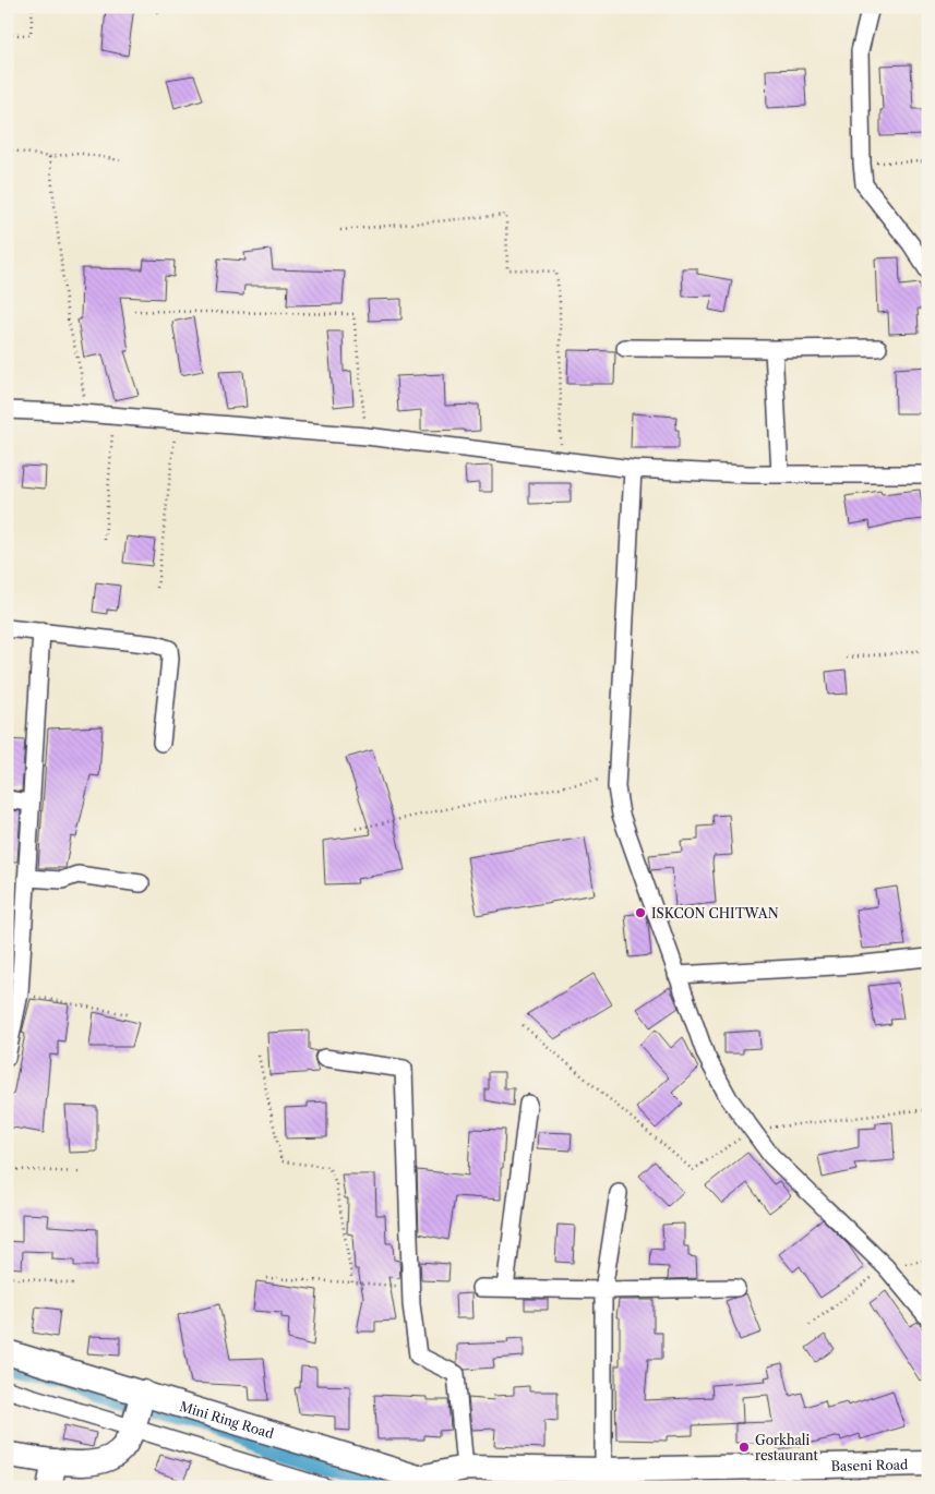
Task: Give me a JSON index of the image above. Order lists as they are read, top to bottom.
{
  "streets": {
    "street": ["Mini Ring Road", "Baseni Road"]
  },
  "crossings": [
    ["Mini Ring Road", "Baseni Road"]
  ],
  "places": ["ISKCON CHITWAN", "Gorkhali restaurant"]
}
